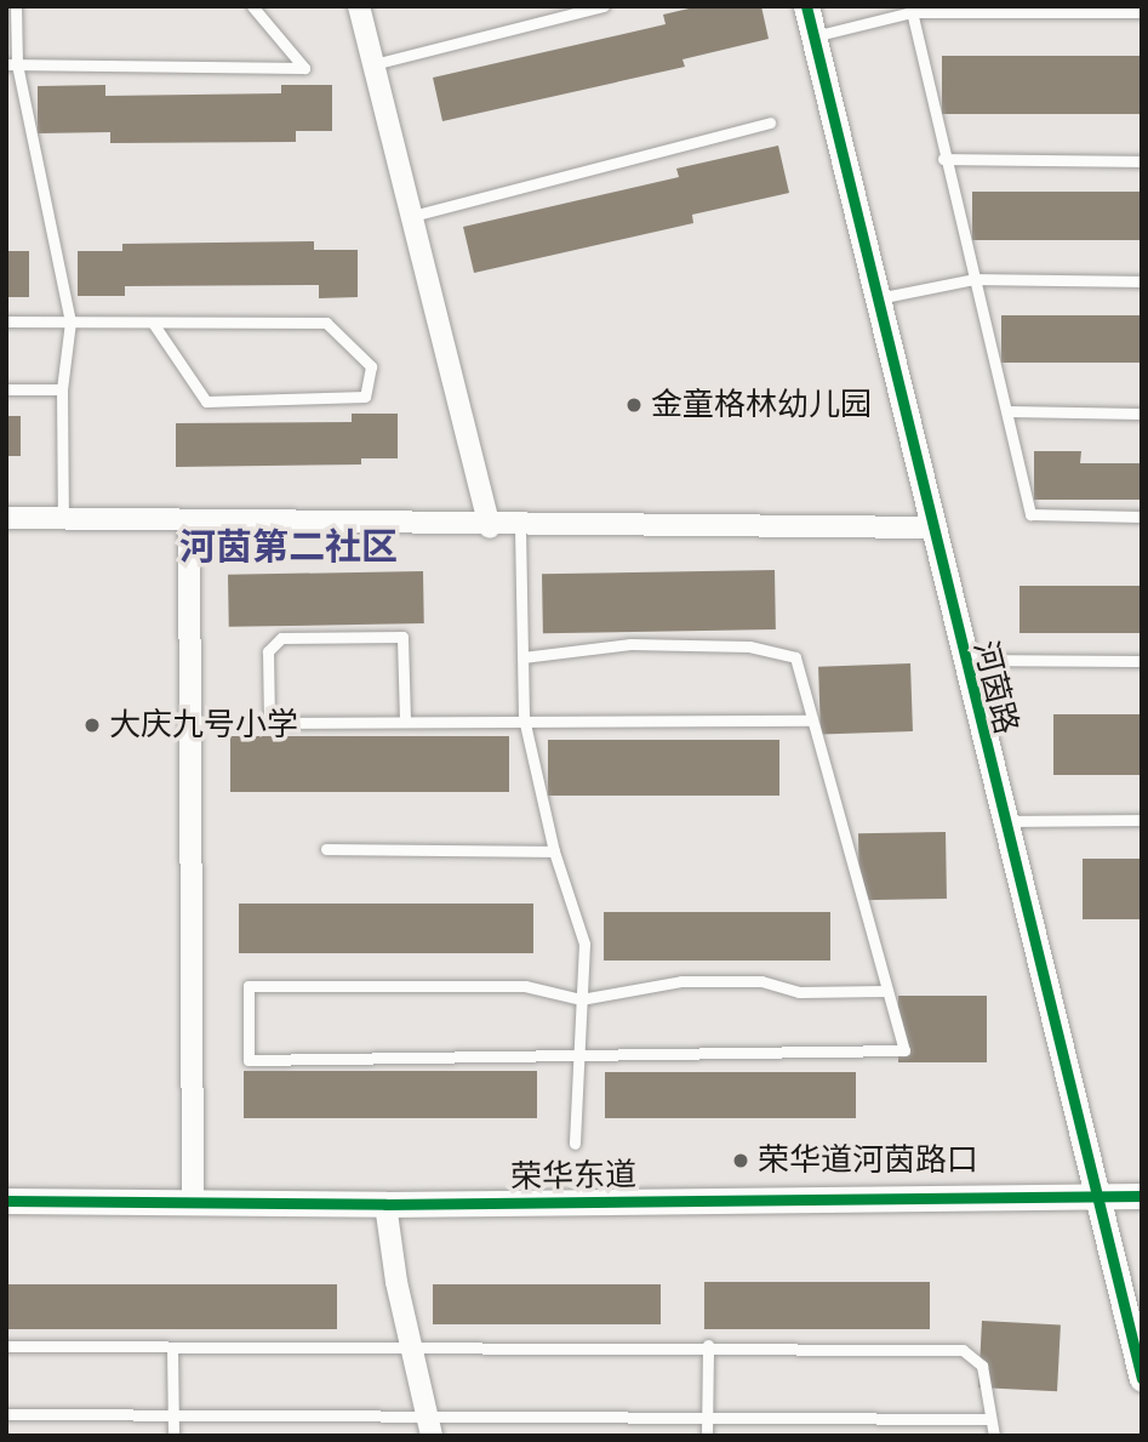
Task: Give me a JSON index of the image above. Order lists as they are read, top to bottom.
{
  "streets": {
    "street": ["河茵路", "荣华东道"]
  },
  "crossings": [
    ["河茵路", "荣华东道"]
  ],
  "districts": ["河茵第二社区"],
  "places": ["金童格林幼儿园", "大庆九号小学", "荣华道河茵路口"]
}
